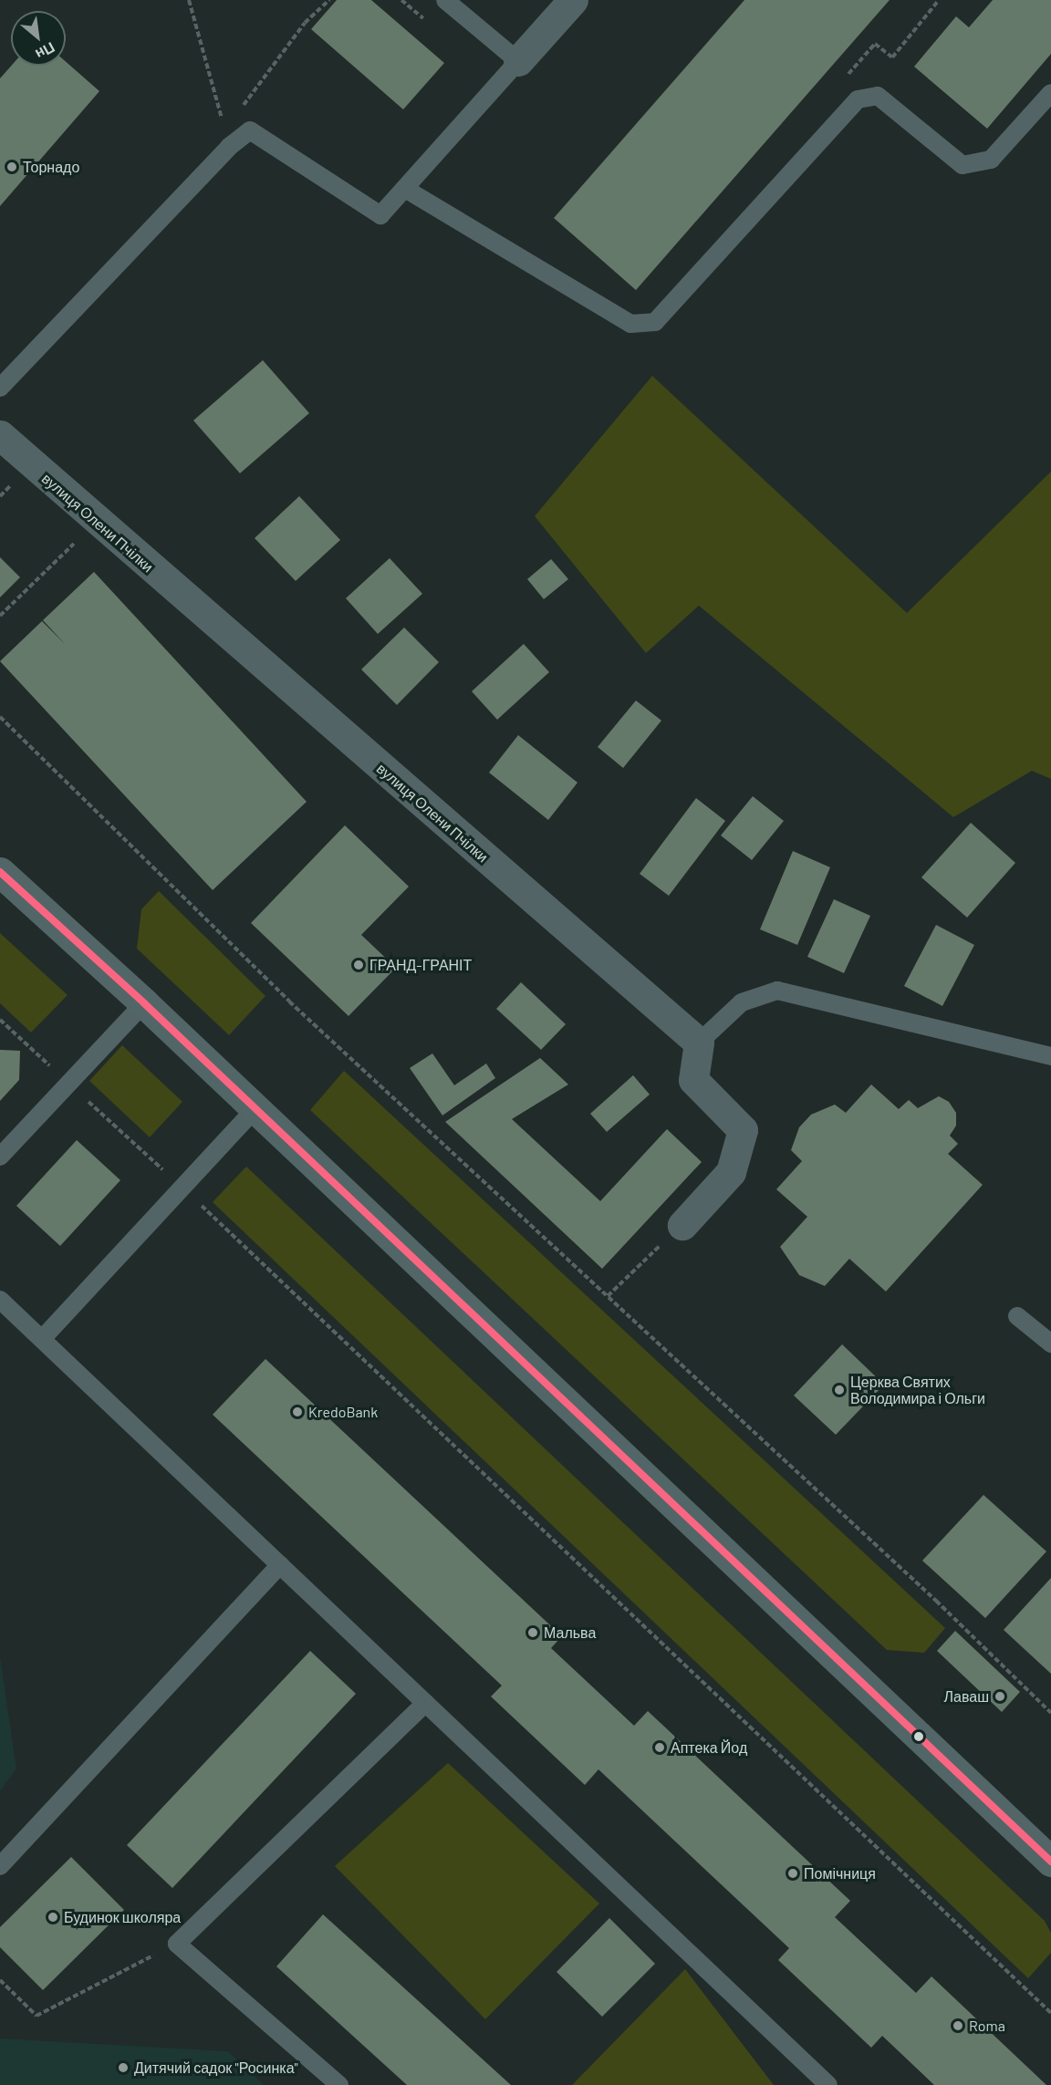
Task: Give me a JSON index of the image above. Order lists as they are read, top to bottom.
{
  "streets": {
    "street": ["вулиця Олени Пчілки"]
  },
  "places": [
    "Торнадо",
    "ГРАНД-ГРАНІТ",
    "Церква Святих Володимира і Ольги",
    "KredoBank",
    "Мальва",
    "Лаваш",
    "Аптека Йод",
    "Помічниця",
    "Будинок школяра",
    "Roma",
    "Дитячий садок \"Росинка\""
  ],
  "north": "bottom right"
}
